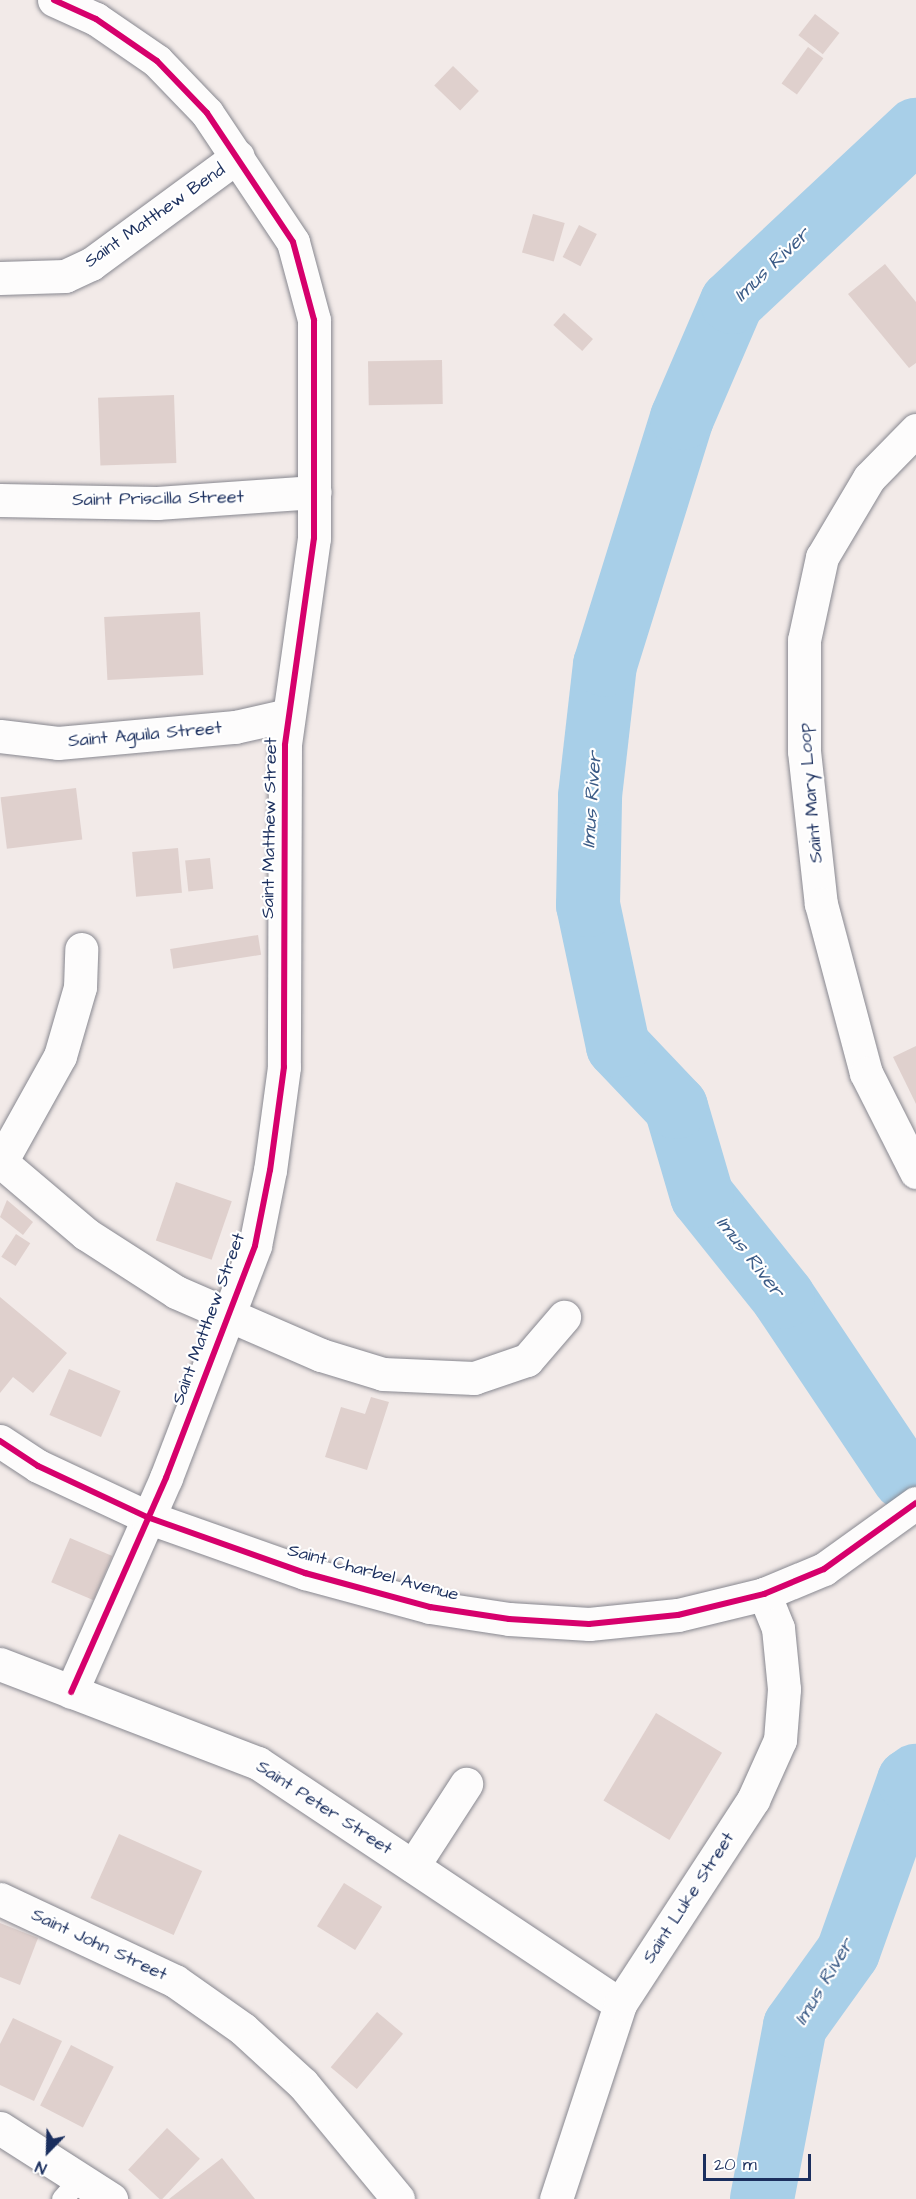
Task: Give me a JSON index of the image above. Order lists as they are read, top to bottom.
{
  "streets": {
    "street": [
      "Saint Matthew Bend",
      "Saint Priscilla Street",
      "Saint Aguila Street",
      "Saint Mary Loop",
      "Saint Matthew Street",
      "Saint Charbel Avenue",
      "Saint Peter Street",
      "Saint Luke Street",
      "Saint John Street"
    ]
  },
  "crossings": [
    ["Saint Matthew Bend", "Saint Matthew Street"],
    ["Saint Priscilla Street", "Saint Matthew Street"],
    ["Saint Aguila Street", "Saint Matthew Street"],
    ["Saint Matthew Street", "Saint Charbel Avenue"],
    ["Saint Matthew Street", "Saint Peter Street"],
    ["Saint Charbel Avenue", "Saint Luke Street"],
    ["Saint Peter Street", "Saint Luke Street"]
  ],
  "water": ["Imus River"],
  "scale_bar": "20 m",
  "north": "bottom left"
}
